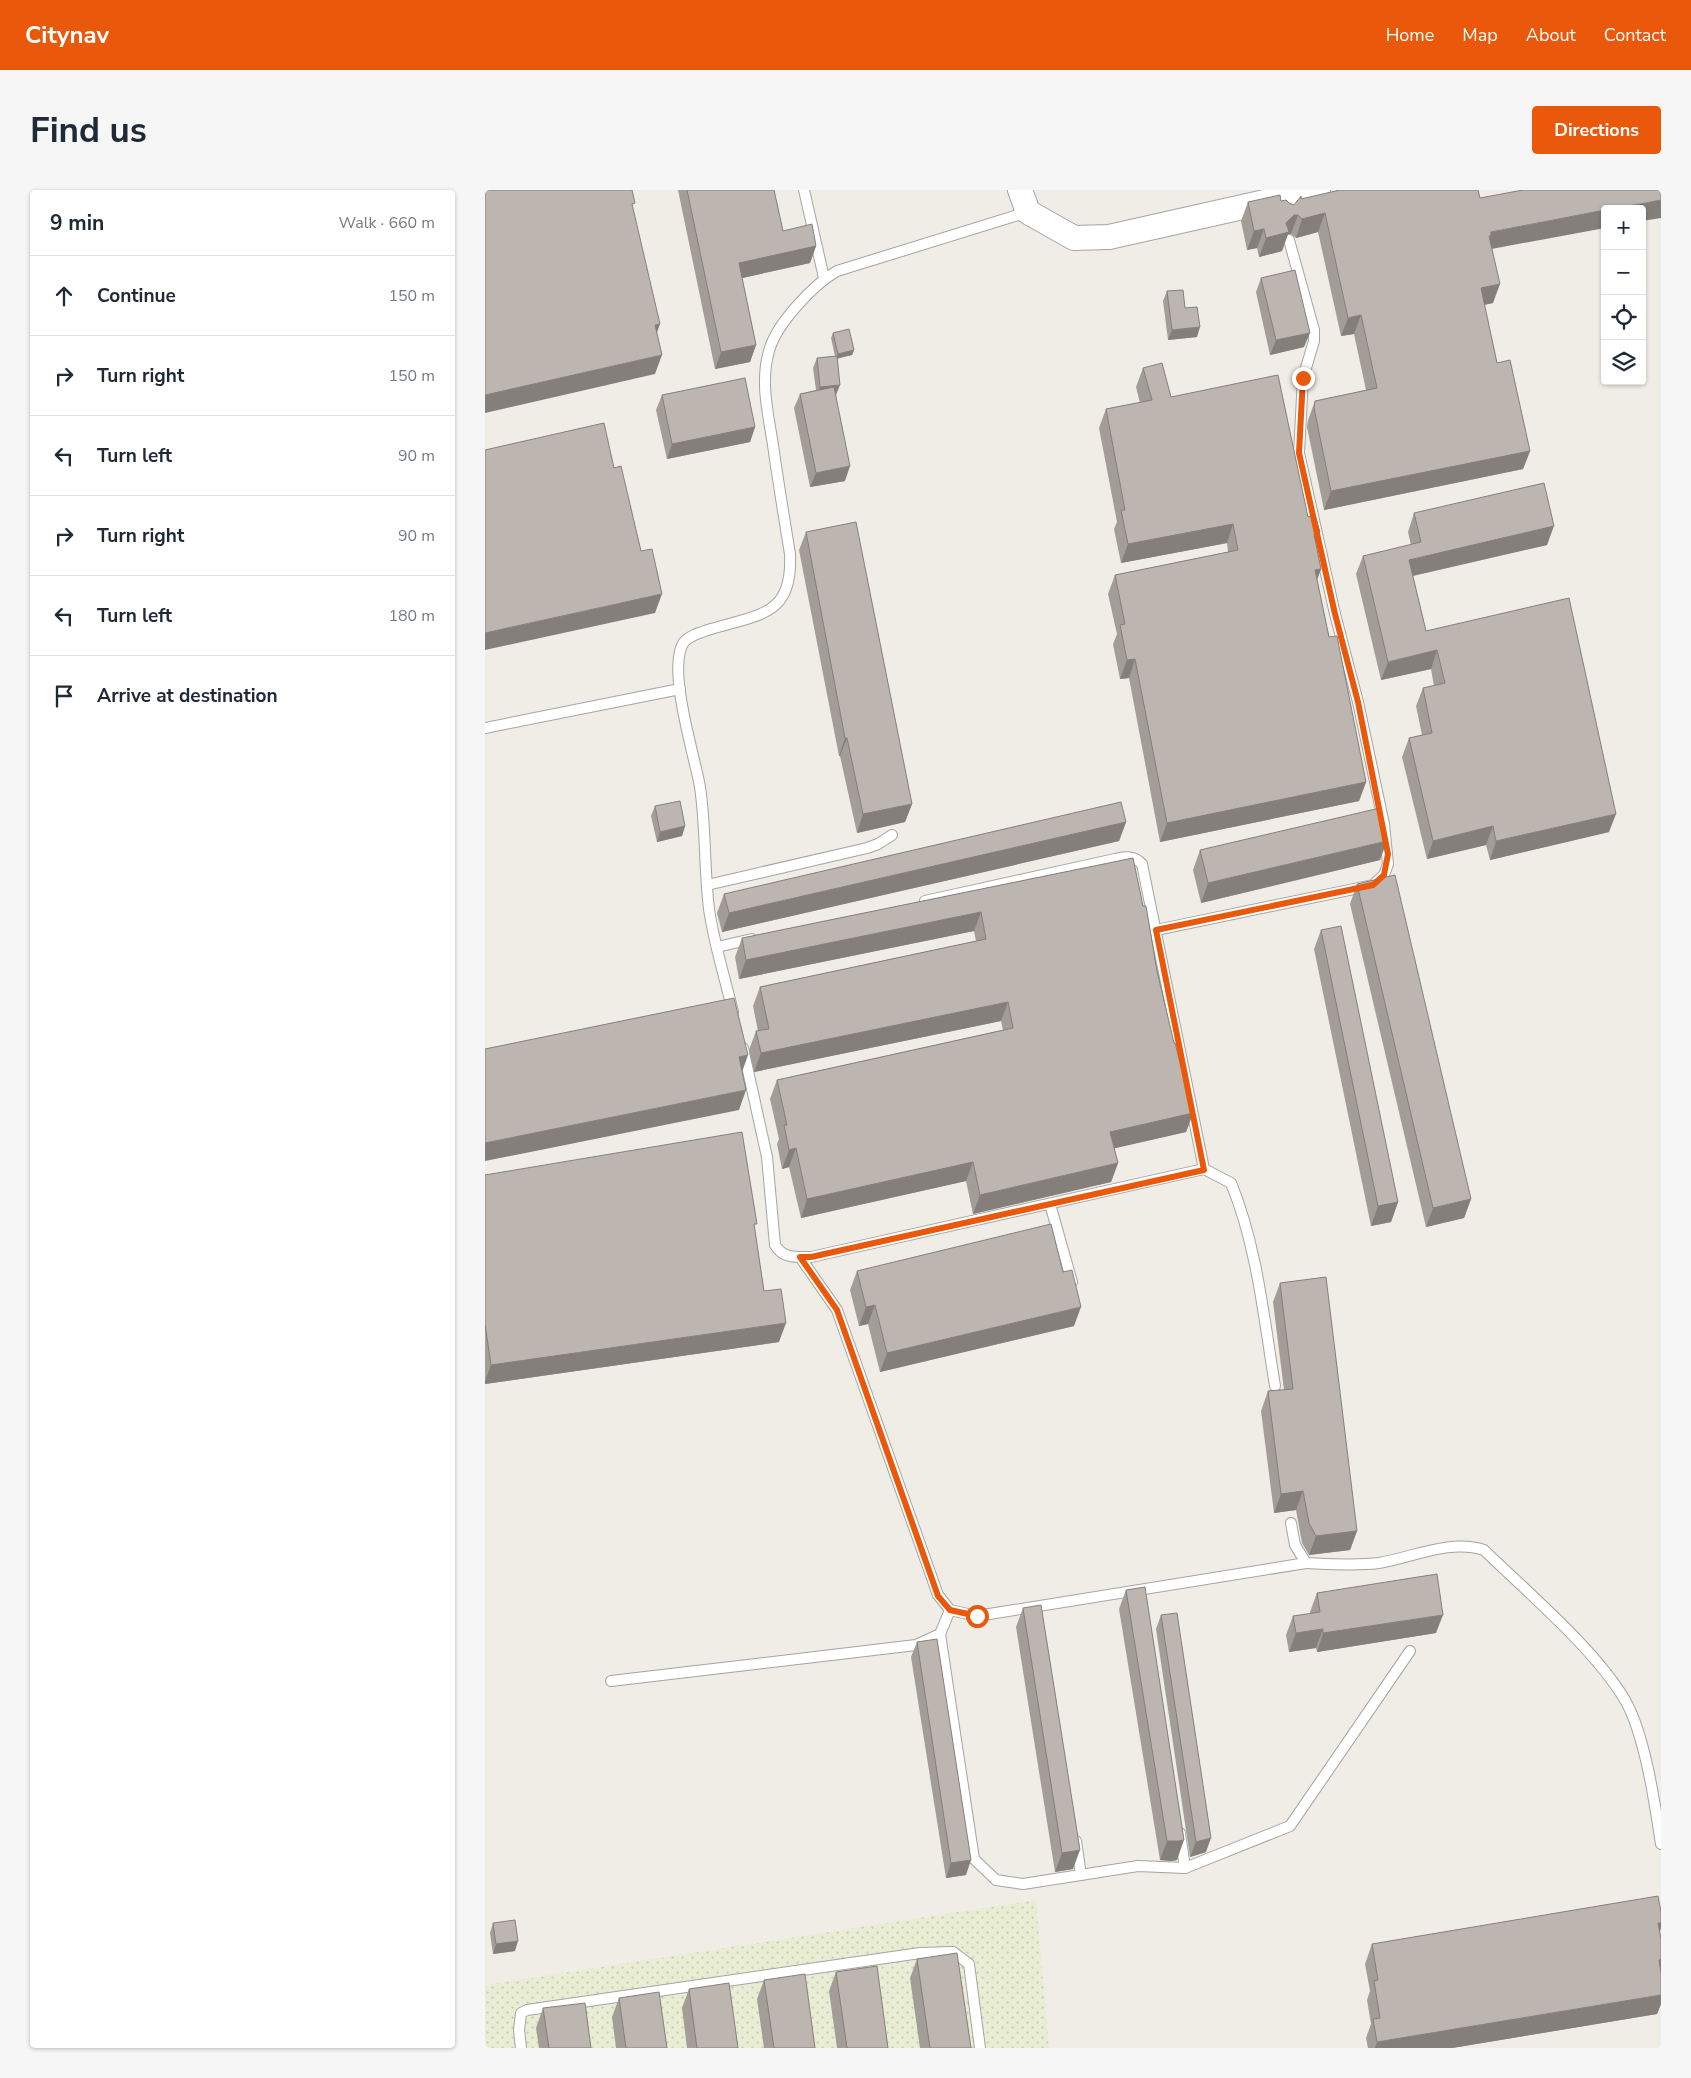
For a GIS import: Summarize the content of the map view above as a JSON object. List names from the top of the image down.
{
  "page": {
    "header": "Citynav",
    "nav": [
      "Home",
      "Map",
      "About",
      "Contact"
    ],
    "buttons": "Directions",
    "title": "Find us",
    "heading": ["9 min", "Walk · 660 m"],
    "map_buttons": ["+", "−"],
    "list": [
      ["Continue", "150 m"],
      ["Turn right", "150 m"],
      ["Turn left", "90 m"],
      ["Turn right", "90 m"],
      ["Turn left", "180 m"],
      "Arrive at destination"
    ]
  }
}
